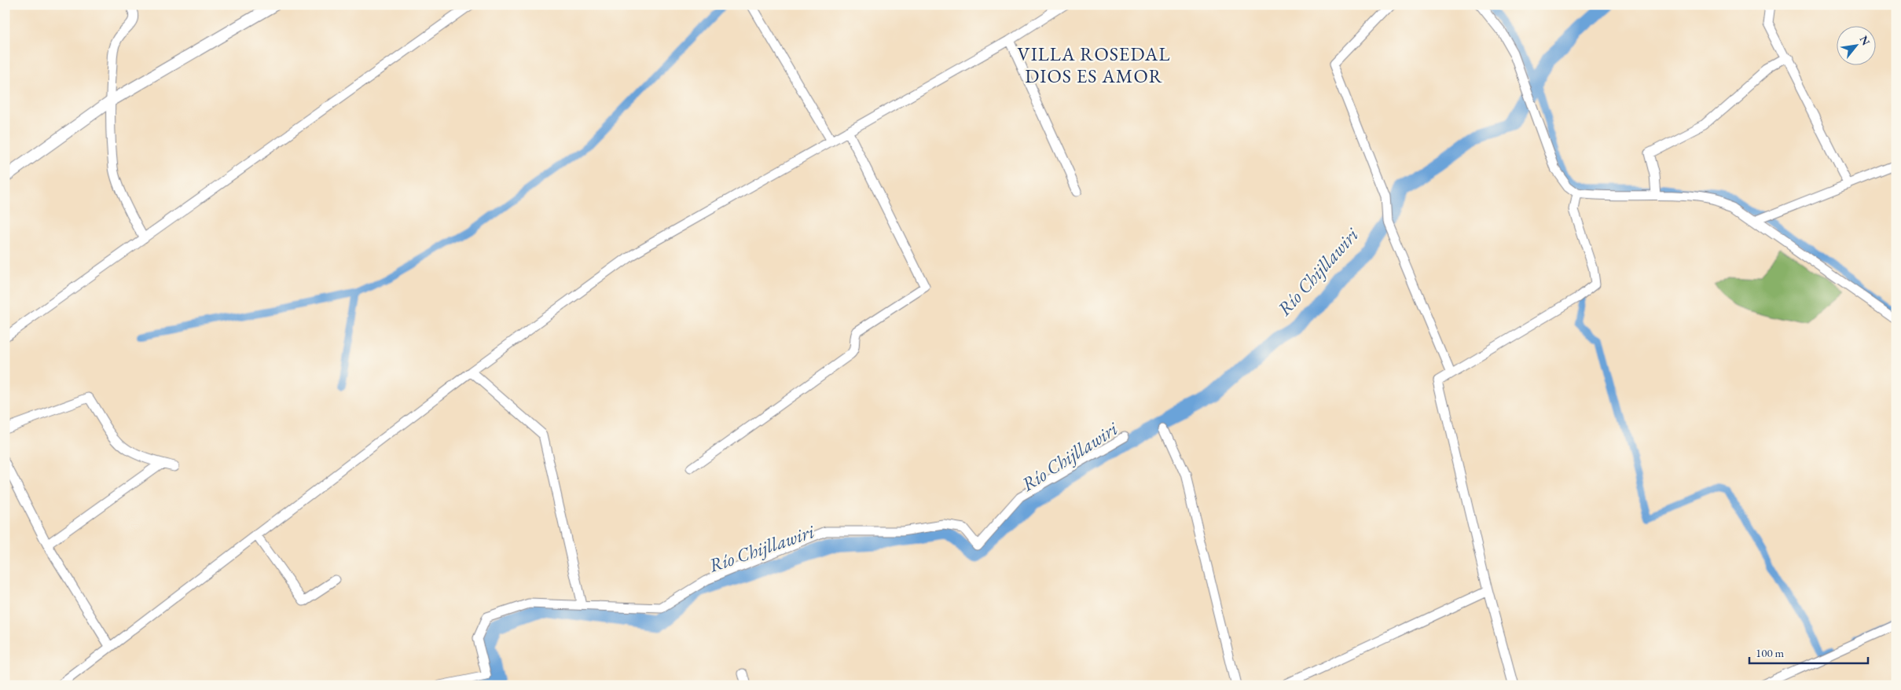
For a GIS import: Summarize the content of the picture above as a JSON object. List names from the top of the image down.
{
  "districts": ["VILLA ROSEDAL DIOS ES AMOR"],
  "water": ["Río Chijllawiri"],
  "scale_bar": "100 m",
  "north": "top right"
}
